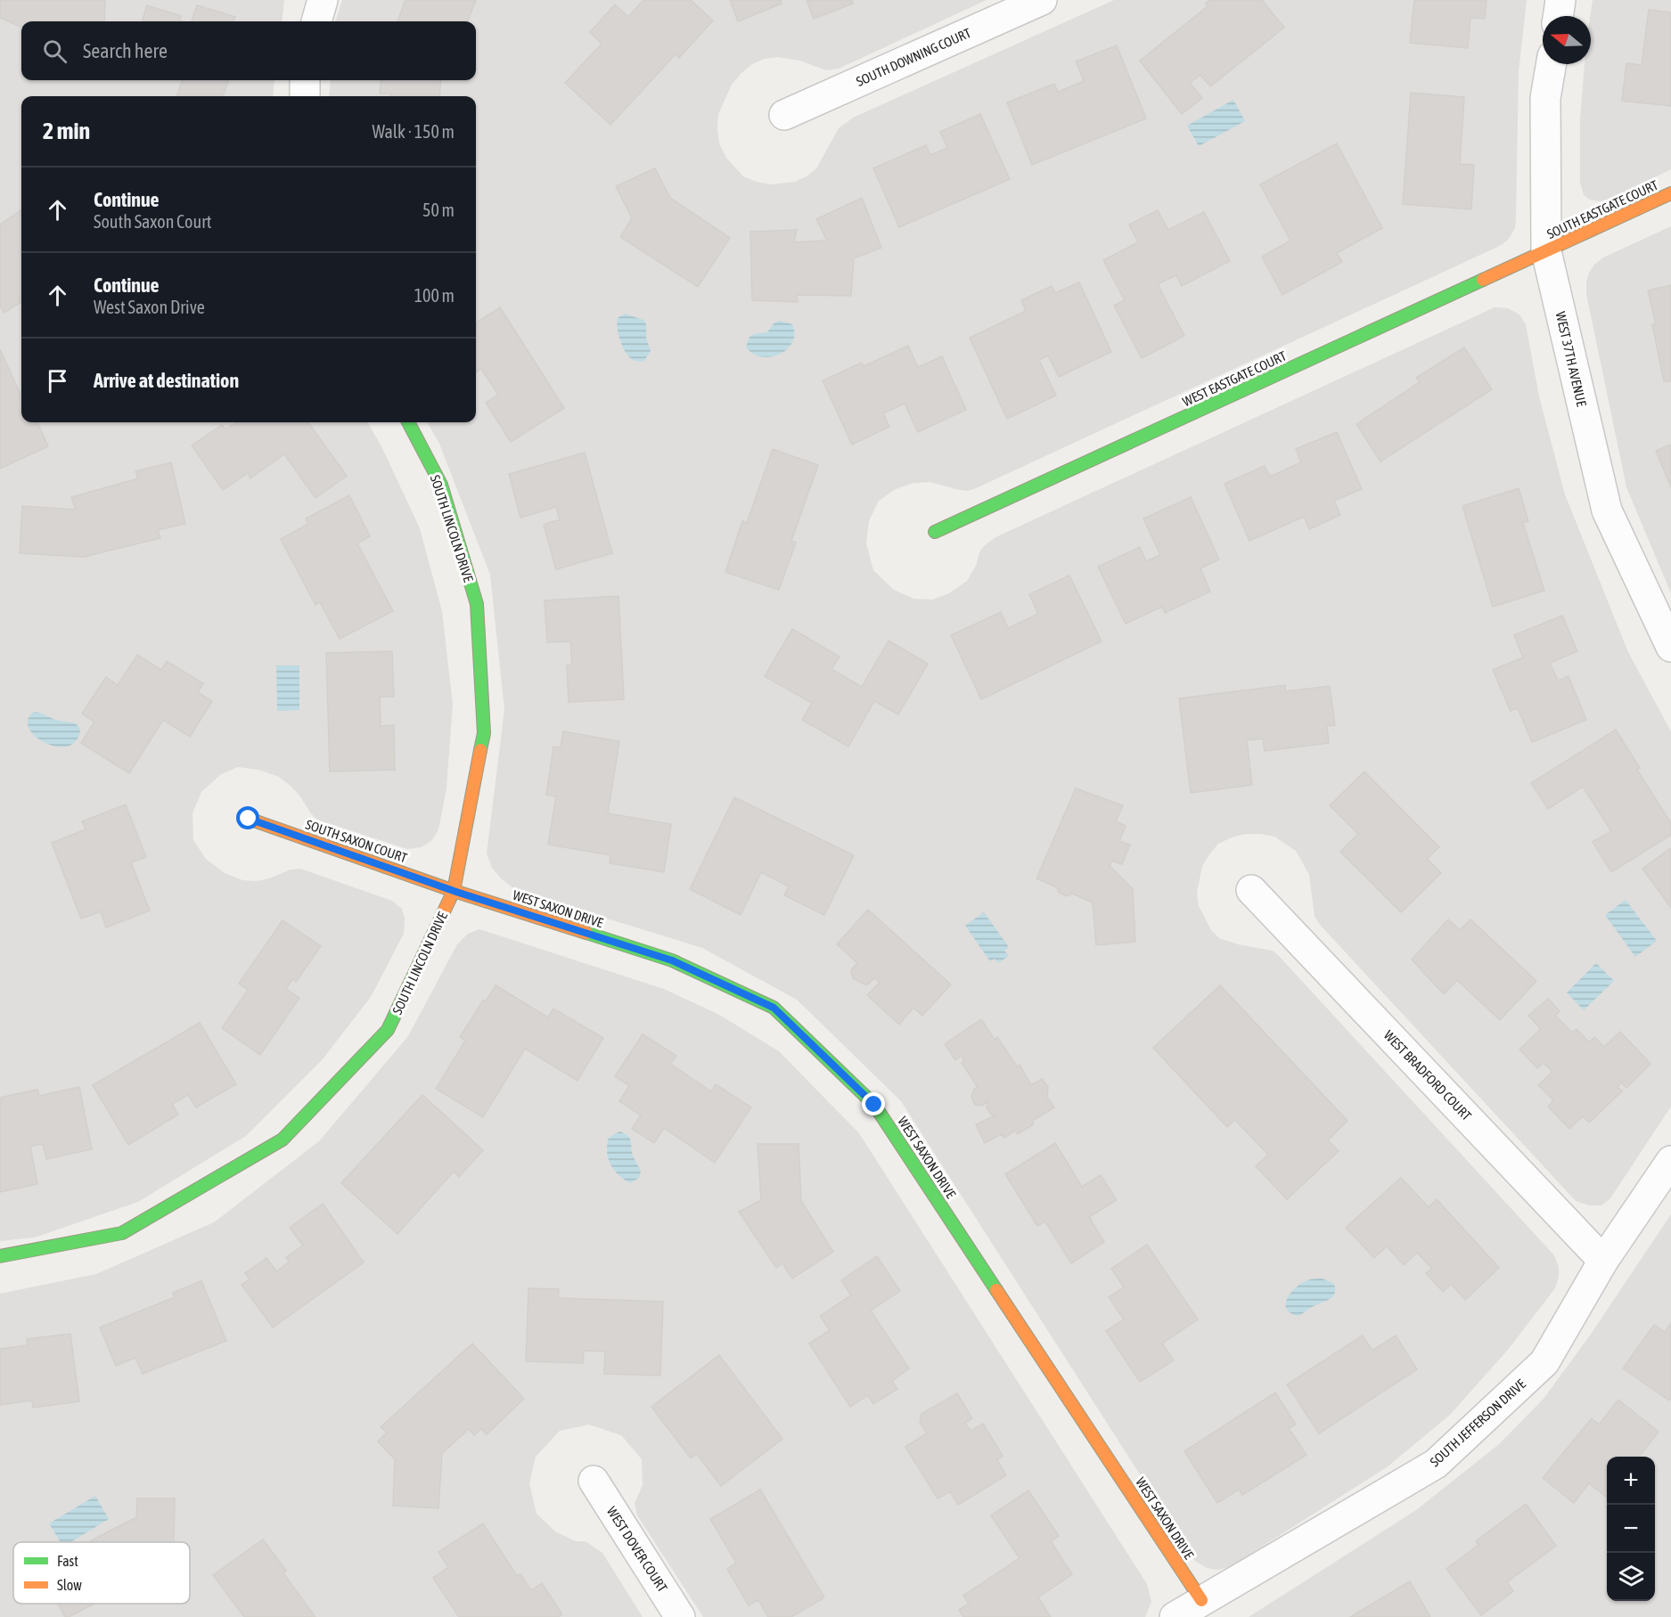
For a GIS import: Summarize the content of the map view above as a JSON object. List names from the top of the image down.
{
  "streets": {
    "street": [
      "SOUTH DOWNING COURT",
      "SOUTH EASTGATE COURT",
      "WEST 37TH AVENUE",
      "WEST EASTGATE COURT",
      "SOUTH LINCOLN DRIVE",
      "SOUTH SAXON COURT",
      "WEST SAXON DRIVE",
      "WEST BRADFORD COURT",
      "SOUTH JEFFERSON DRIVE",
      "WEST DOVER COURT"
    ]
  },
  "crossings": [
    ["SOUTH EASTGATE COURT", "WEST 37TH AVENUE"],
    ["SOUTH EASTGATE COURT", "WEST EASTGATE COURT"],
    ["WEST 37TH AVENUE", "WEST EASTGATE COURT"],
    ["SOUTH LINCOLN DRIVE", "SOUTH SAXON COURT"],
    ["SOUTH LINCOLN DRIVE", "WEST SAXON DRIVE"],
    ["SOUTH SAXON COURT", "WEST SAXON DRIVE"],
    ["WEST SAXON DRIVE", "SOUTH JEFFERSON DRIVE"],
    ["WEST BRADFORD COURT", "SOUTH JEFFERSON DRIVE"]
  ],
  "legend": ["Fast", "Slow"],
  "north": "left",
  "page": {
    "search": "Search here",
    "heading": ["2 min", "Walk · 150 m"],
    "list": [
      ["Continue", "South Saxon Court", "50 m"],
      ["Continue", "West Saxon Drive", "100 m"],
      "Arrive at destination"
    ],
    "map_buttons": ["+", "−"]
  }
}
